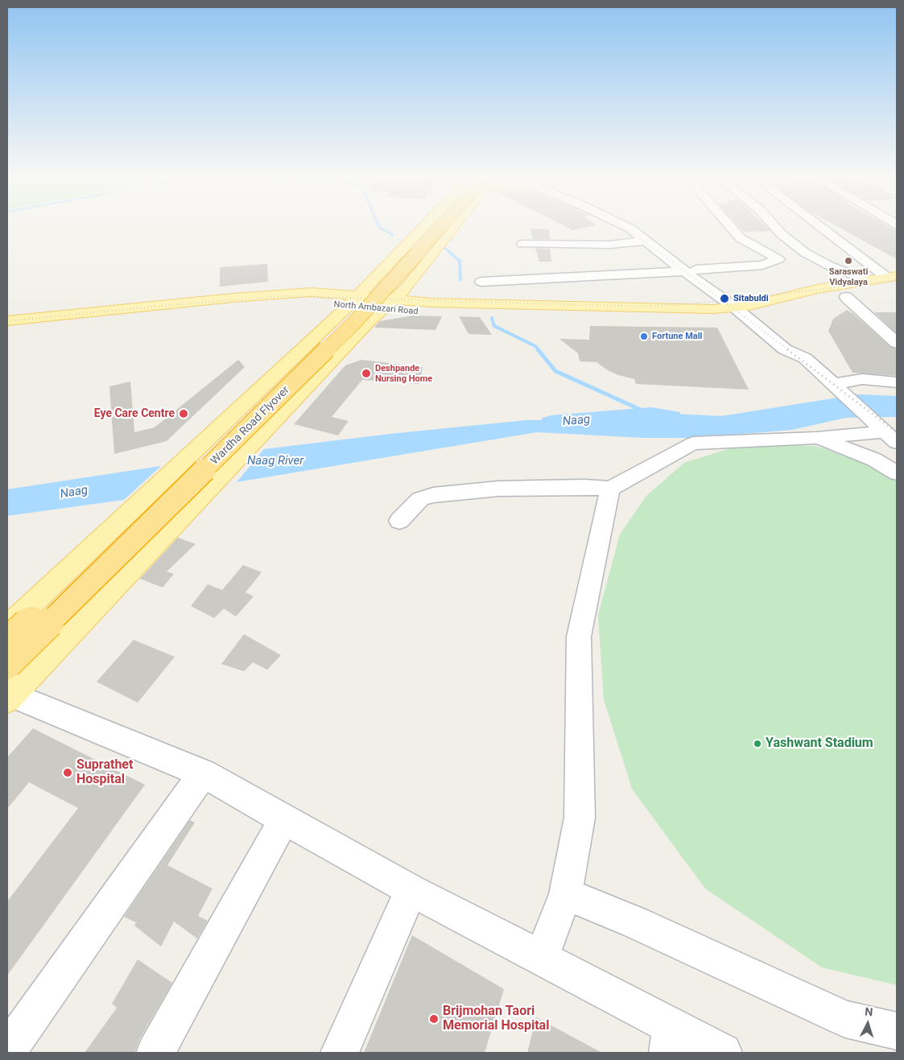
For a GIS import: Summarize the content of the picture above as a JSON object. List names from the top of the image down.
{
  "streets": {
    "highway": ["Wardha Road Flyover"],
    "main road": ["North Ambazari Road"]
  },
  "water": ["Naag", "Naag River"],
  "places": [
    "Saraswati Vidyalaya",
    "Sitabuldi",
    "Fortune Mall",
    "Deshpande Nursing Home",
    "Eye Care Centre",
    "Yashwant Stadium",
    "Suprathet Hospital",
    "Brijmohan Taori Memorial Hospital"
  ],
  "north": "top"
}
